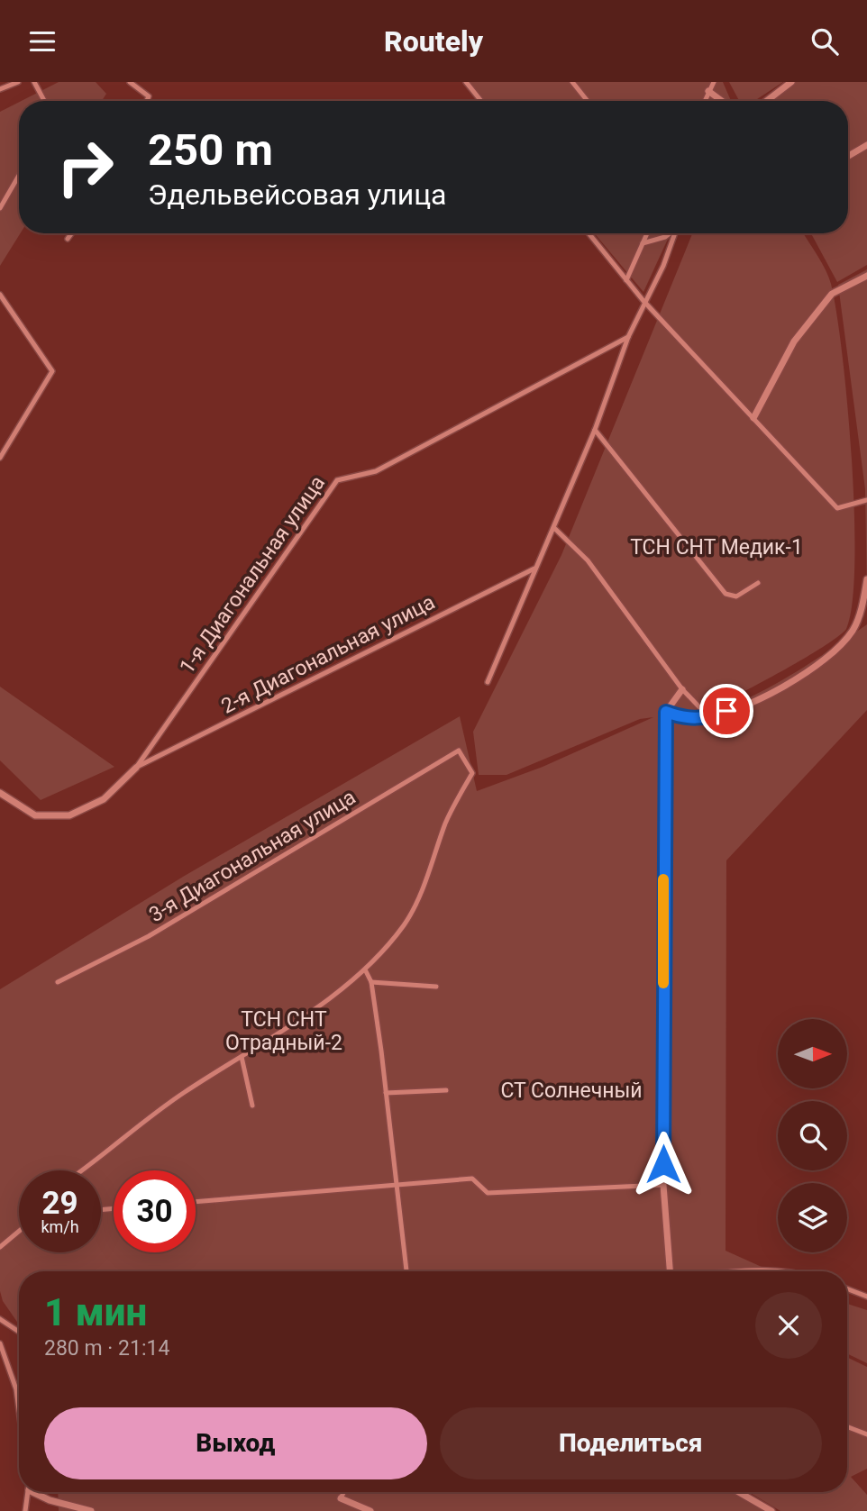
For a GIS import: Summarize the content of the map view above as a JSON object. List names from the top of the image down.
{
  "streets": {
    "lane": ["1-я Диагональная улица", "2-я Диагональная улица", "3-я Диагональная улица"]
  },
  "crossings": [
    ["1-я Диагональная улица", "2-я Диагональная улица"]
  ],
  "parks": ["ТСН СНТ Медик-1", "ТСН СНТ Отрадный-2", "СТ Солнечный"],
  "north": "right",
  "page": {
    "header": "Routely",
    "turn": ["250 m", "Эдельвейсовая улица"],
    "speed": "29 km/h",
    "limit": "30",
    "heading": ["1 мин", "280 m · 21:14"],
    "buttons": ["Выход", "Поделиться"]
  }
}
